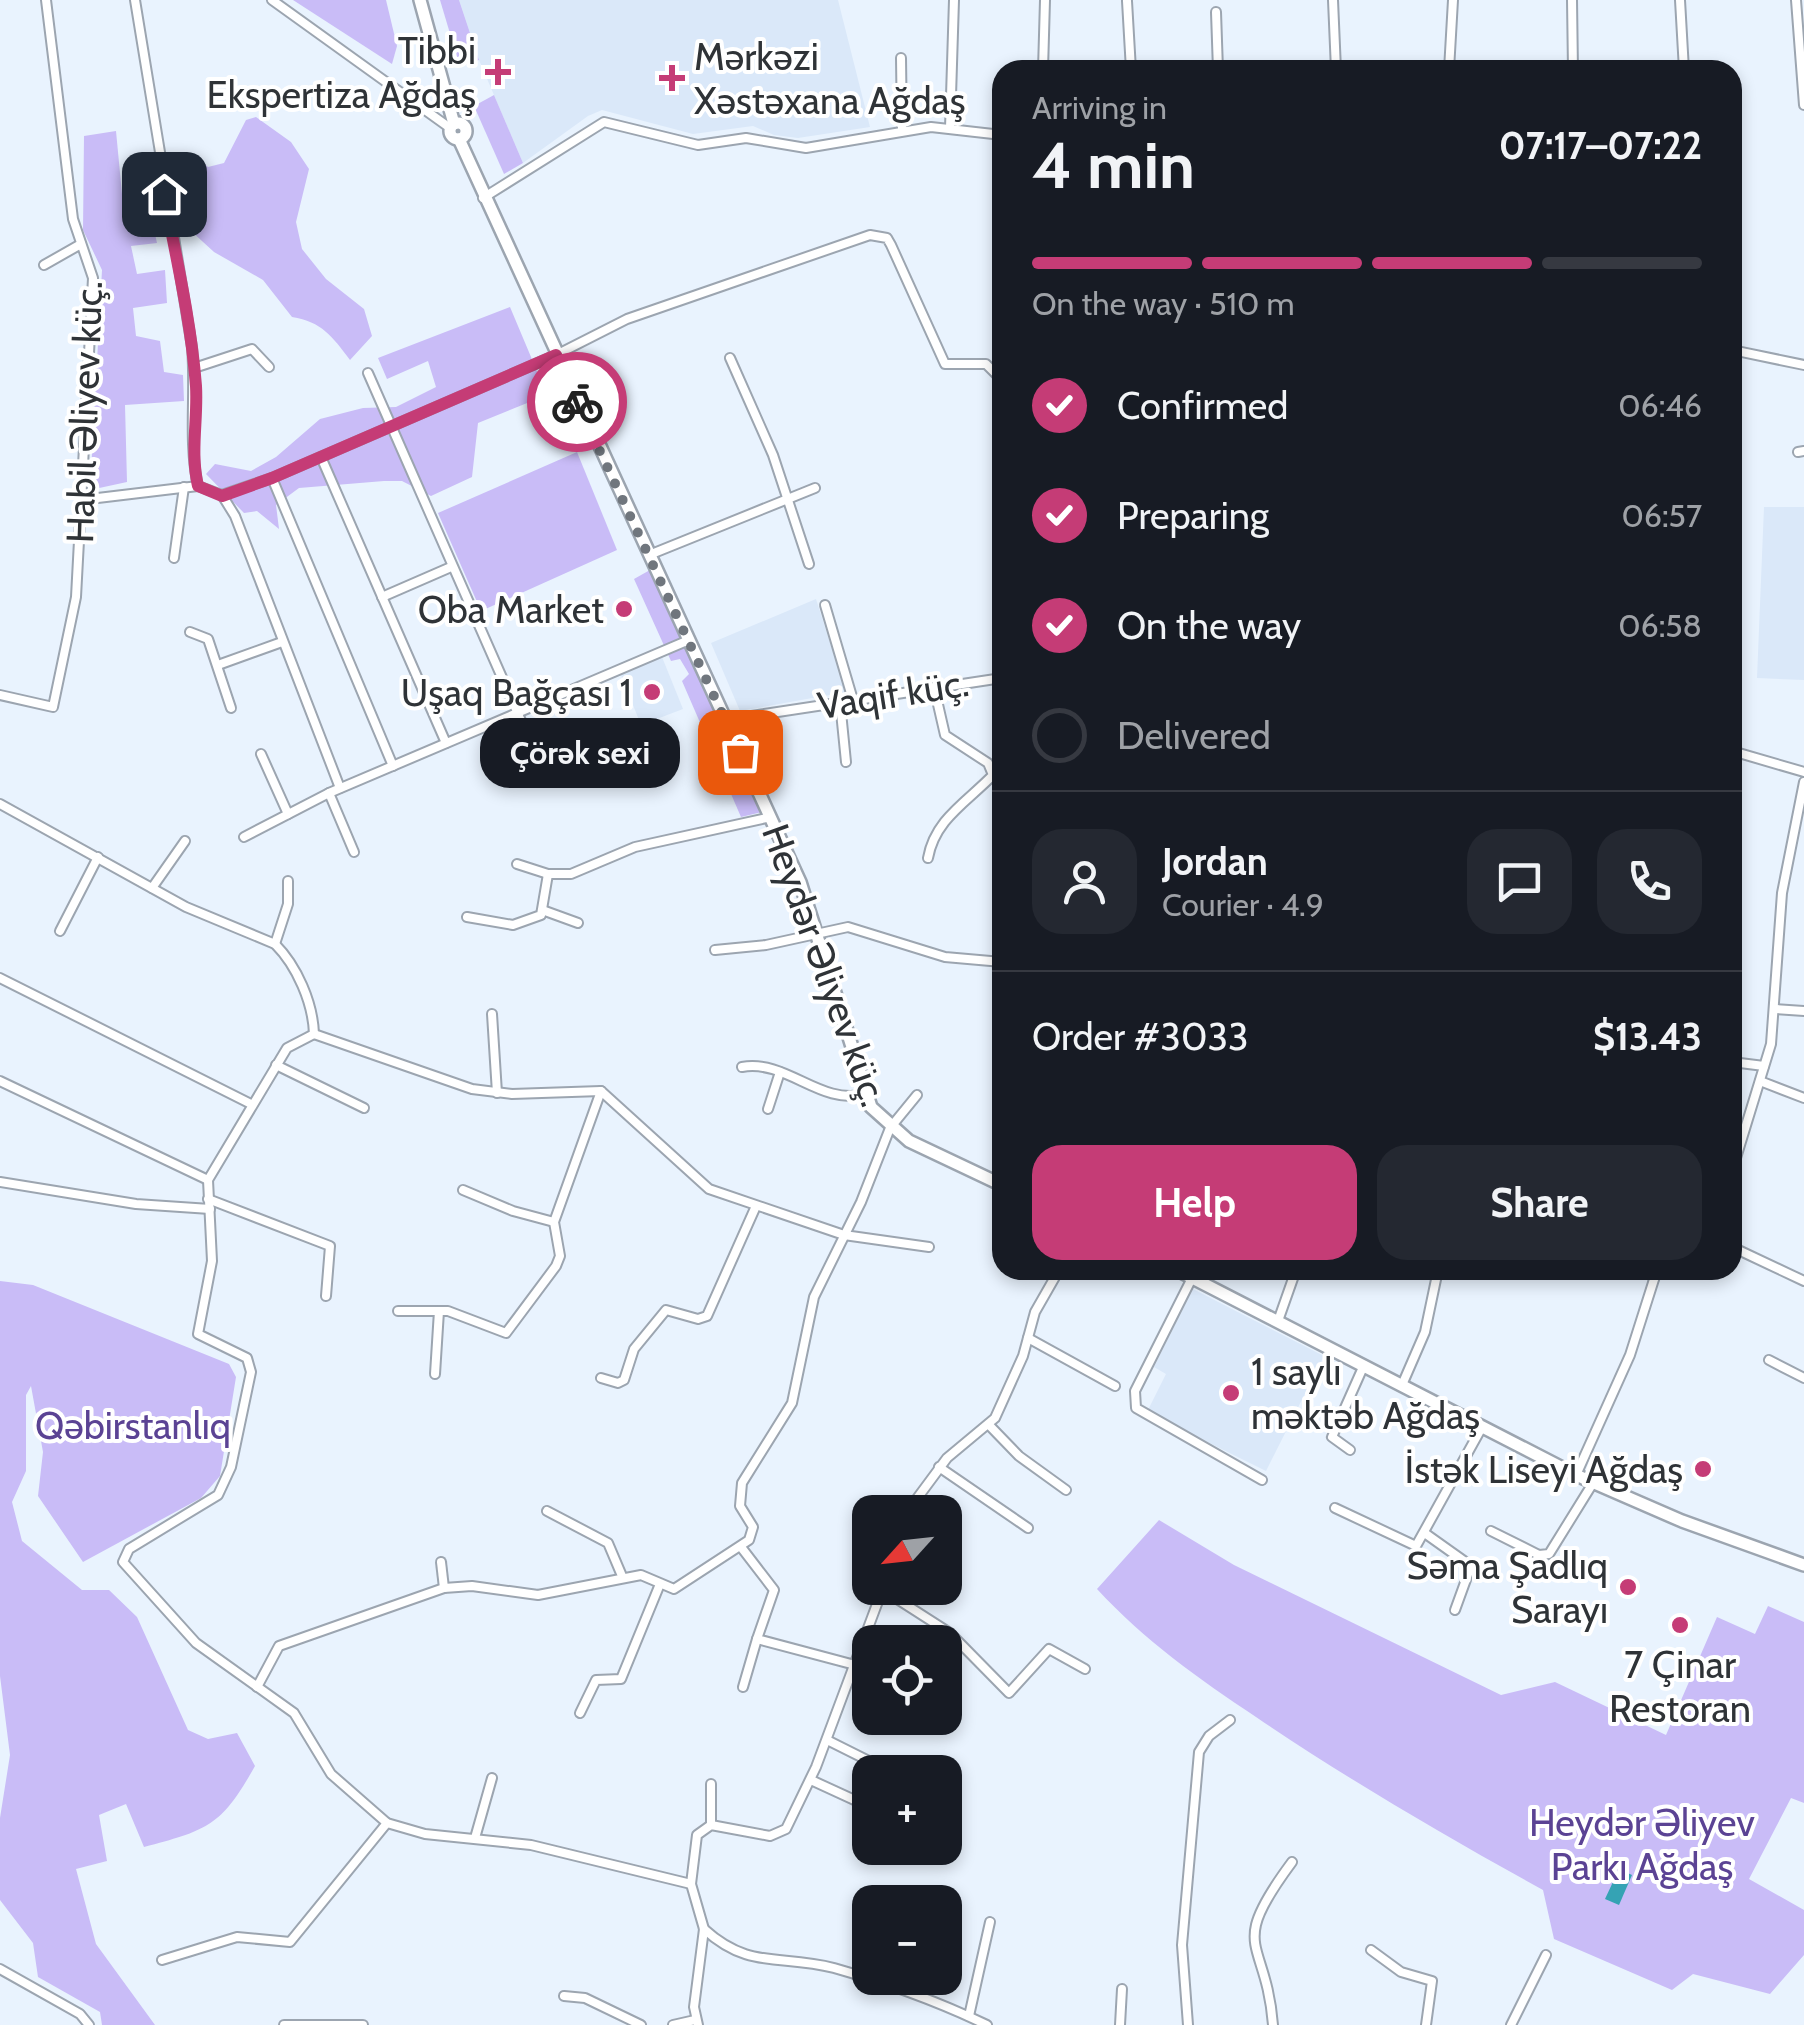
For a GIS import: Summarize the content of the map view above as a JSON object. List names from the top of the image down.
{
  "streets": {
    "main road": ["Heydər Əliyev küç."],
    "street": ["Habil Əliyev küç.", "Vaqif küç."]
  },
  "crossings": [
    ["Vaqif küç.", "Heydər Əliyev küç."]
  ],
  "parks": ["Qəbirstanlıq", "Heydər Əliyev Parkı Ağdaş"],
  "places": {
    "health": ["Tibbi Ekspertiza Ağdaş", "Mərkəzi Xəstəxana Ağdaş"],
    "other": [
      "Oba Market",
      "Uşaq Bağçası 1",
      "Çörək sexi",
      "1 saylı məktəb Ağdaş",
      "İstək Liseyi Ağdaş",
      "Səma Şadlıq Sarayı",
      "7 Çinar Restoran"
    ]
  },
  "north": "bottom left",
  "page": {
    "heading": ["4 min", "Arriving in", "07:17–07:22"],
    "panel": [
      "Jordan",
      "Courier · 4.9",
      "Order #3033",
      "$13.43"
    ],
    "bar": "On the way · 510 m",
    "list": [
      ["Confirmed", "06:46"],
      ["Preparing", "06:57"],
      ["On the way", "06:58"],
      "Delivered"
    ],
    "bubble": "Çörək sexi",
    "buttons": ["Help", "Share"],
    "map_buttons": ["+", "−"]
  }
}
